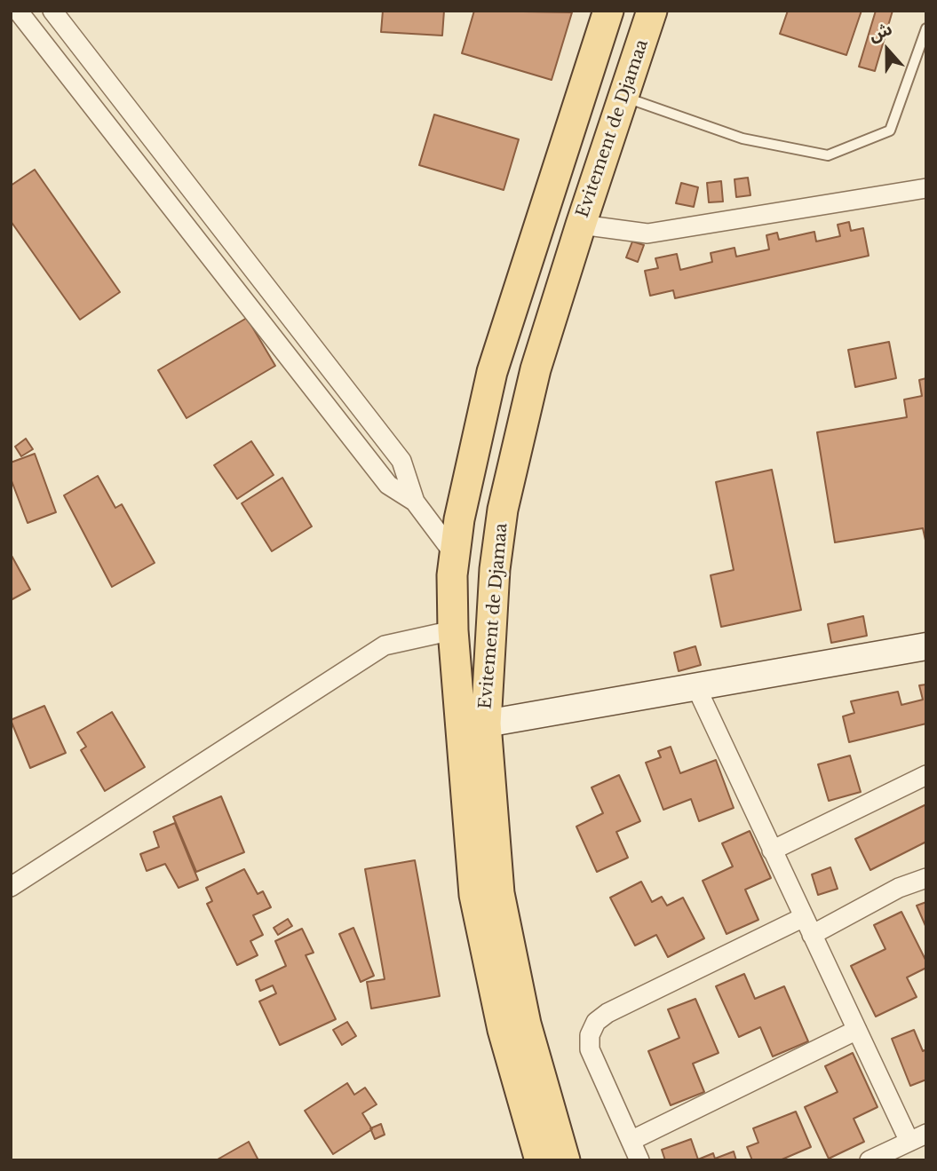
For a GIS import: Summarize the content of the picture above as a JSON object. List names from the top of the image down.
{
  "streets": {
    "main road": ["Evitement de Djamaa"]
  },
  "north": "top"
}
